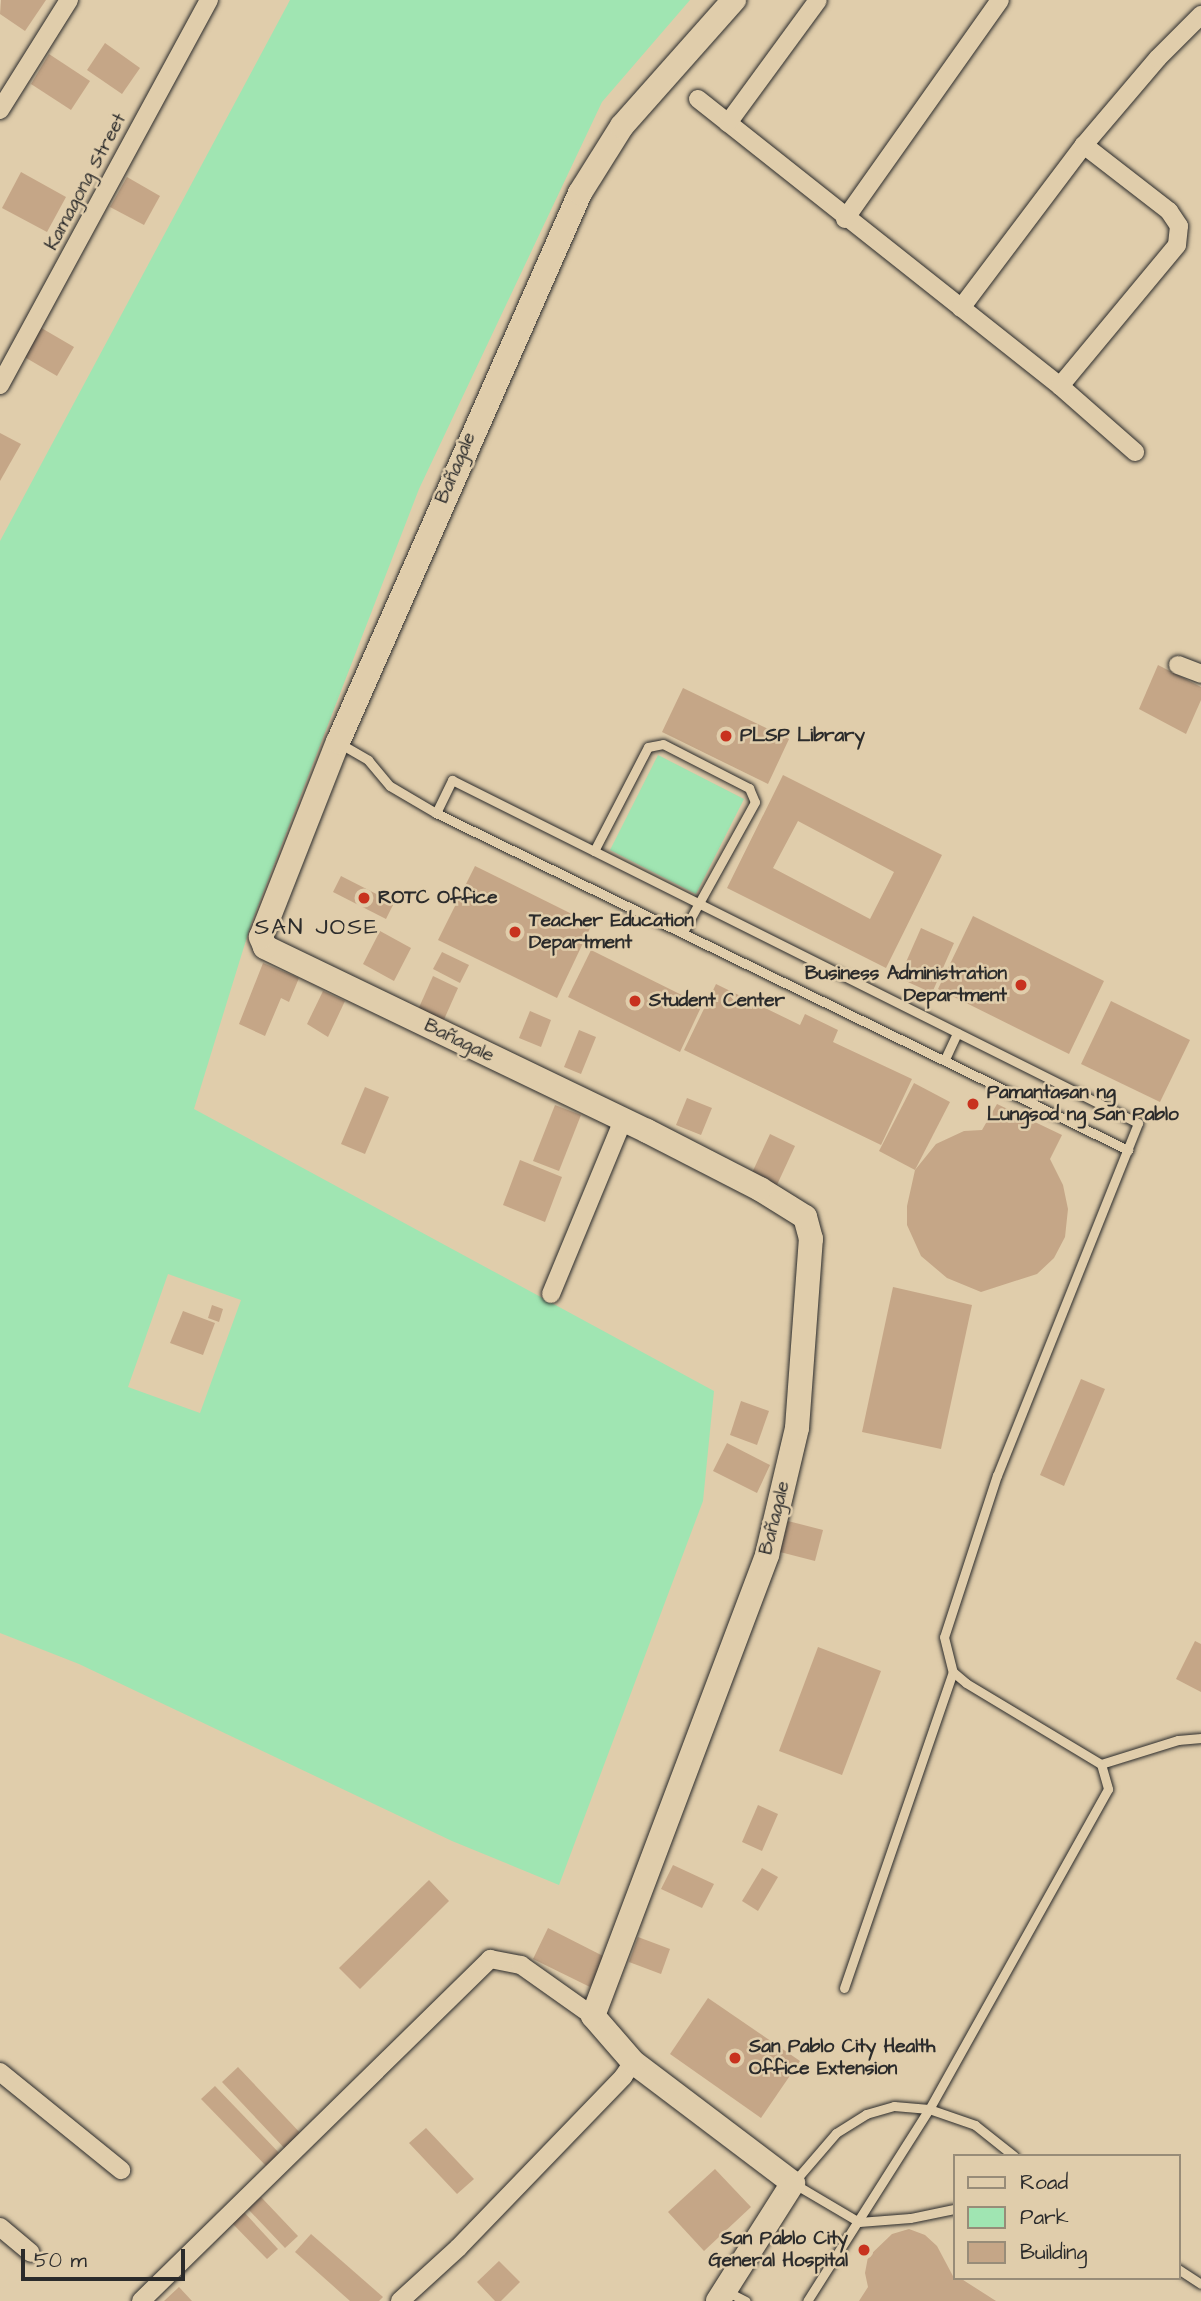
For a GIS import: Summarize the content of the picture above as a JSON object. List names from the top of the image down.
{
  "streets": {
    "street": ["Kamagong Street", "Bañagale"]
  },
  "districts": ["SAN JOSE"],
  "places": [
    "PLSP Library",
    "ROTC Office",
    "Teacher Education Department",
    "Business Administration Department",
    "Student Center",
    "Pamantasan ng Lungsod ng San Pablo",
    "San Pablo City Health Office Extension",
    "San Pablo City General Hospital"
  ],
  "legend": ["Road", "Park", "Building"],
  "scale_bar": "50 m"
}
